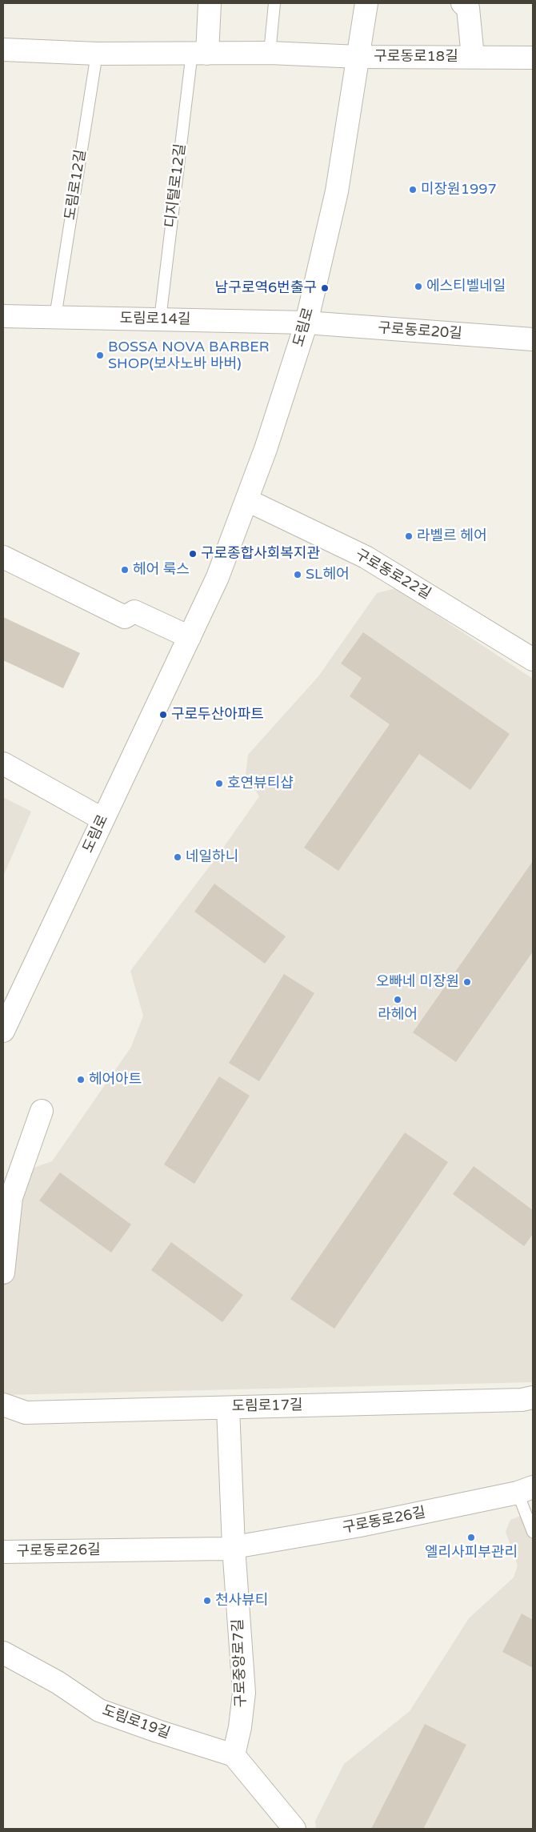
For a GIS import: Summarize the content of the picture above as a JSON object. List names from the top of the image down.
{
  "streets": {
    "street": [
      "구로동로18길",
      "도림로14길",
      "도림로",
      "구로동로20길",
      "구로동로22길",
      "도림로17길",
      "구로동로26길",
      "구로중앙로7길",
      "도림로19길"
    ],
    "lane": ["도림로12길", "디지털로12길"]
  },
  "crossings": [
    ["구로동로18길", "도림로"],
    ["도림로12길", "도림로14길"],
    ["디지털로12길", "도림로14길"],
    ["도림로14길", "도림로"],
    ["도림로14길", "구로동로20길"],
    ["도림로", "구로동로20길"],
    ["도림로", "구로동로22길"],
    ["구로동로26길", "구로중앙로7길"],
    ["구로중앙로7길", "도림로19길"]
  ],
  "places": [
    "미장원1997",
    "에스티벨네일",
    "남구로역6번출구",
    "BOSSA NOVA BARBER SHOP(보사노바 바버)",
    "라벨르 헤어",
    "구로종합사회복지관",
    "헤어 룩스",
    "SL헤어",
    "구로두산아파트",
    "호연뷰티샵",
    "네일하니",
    "오빠네 미장원",
    "라헤어",
    "헤어아트",
    "엘리사피부관리",
    "천사뷰티"
  ]
}
